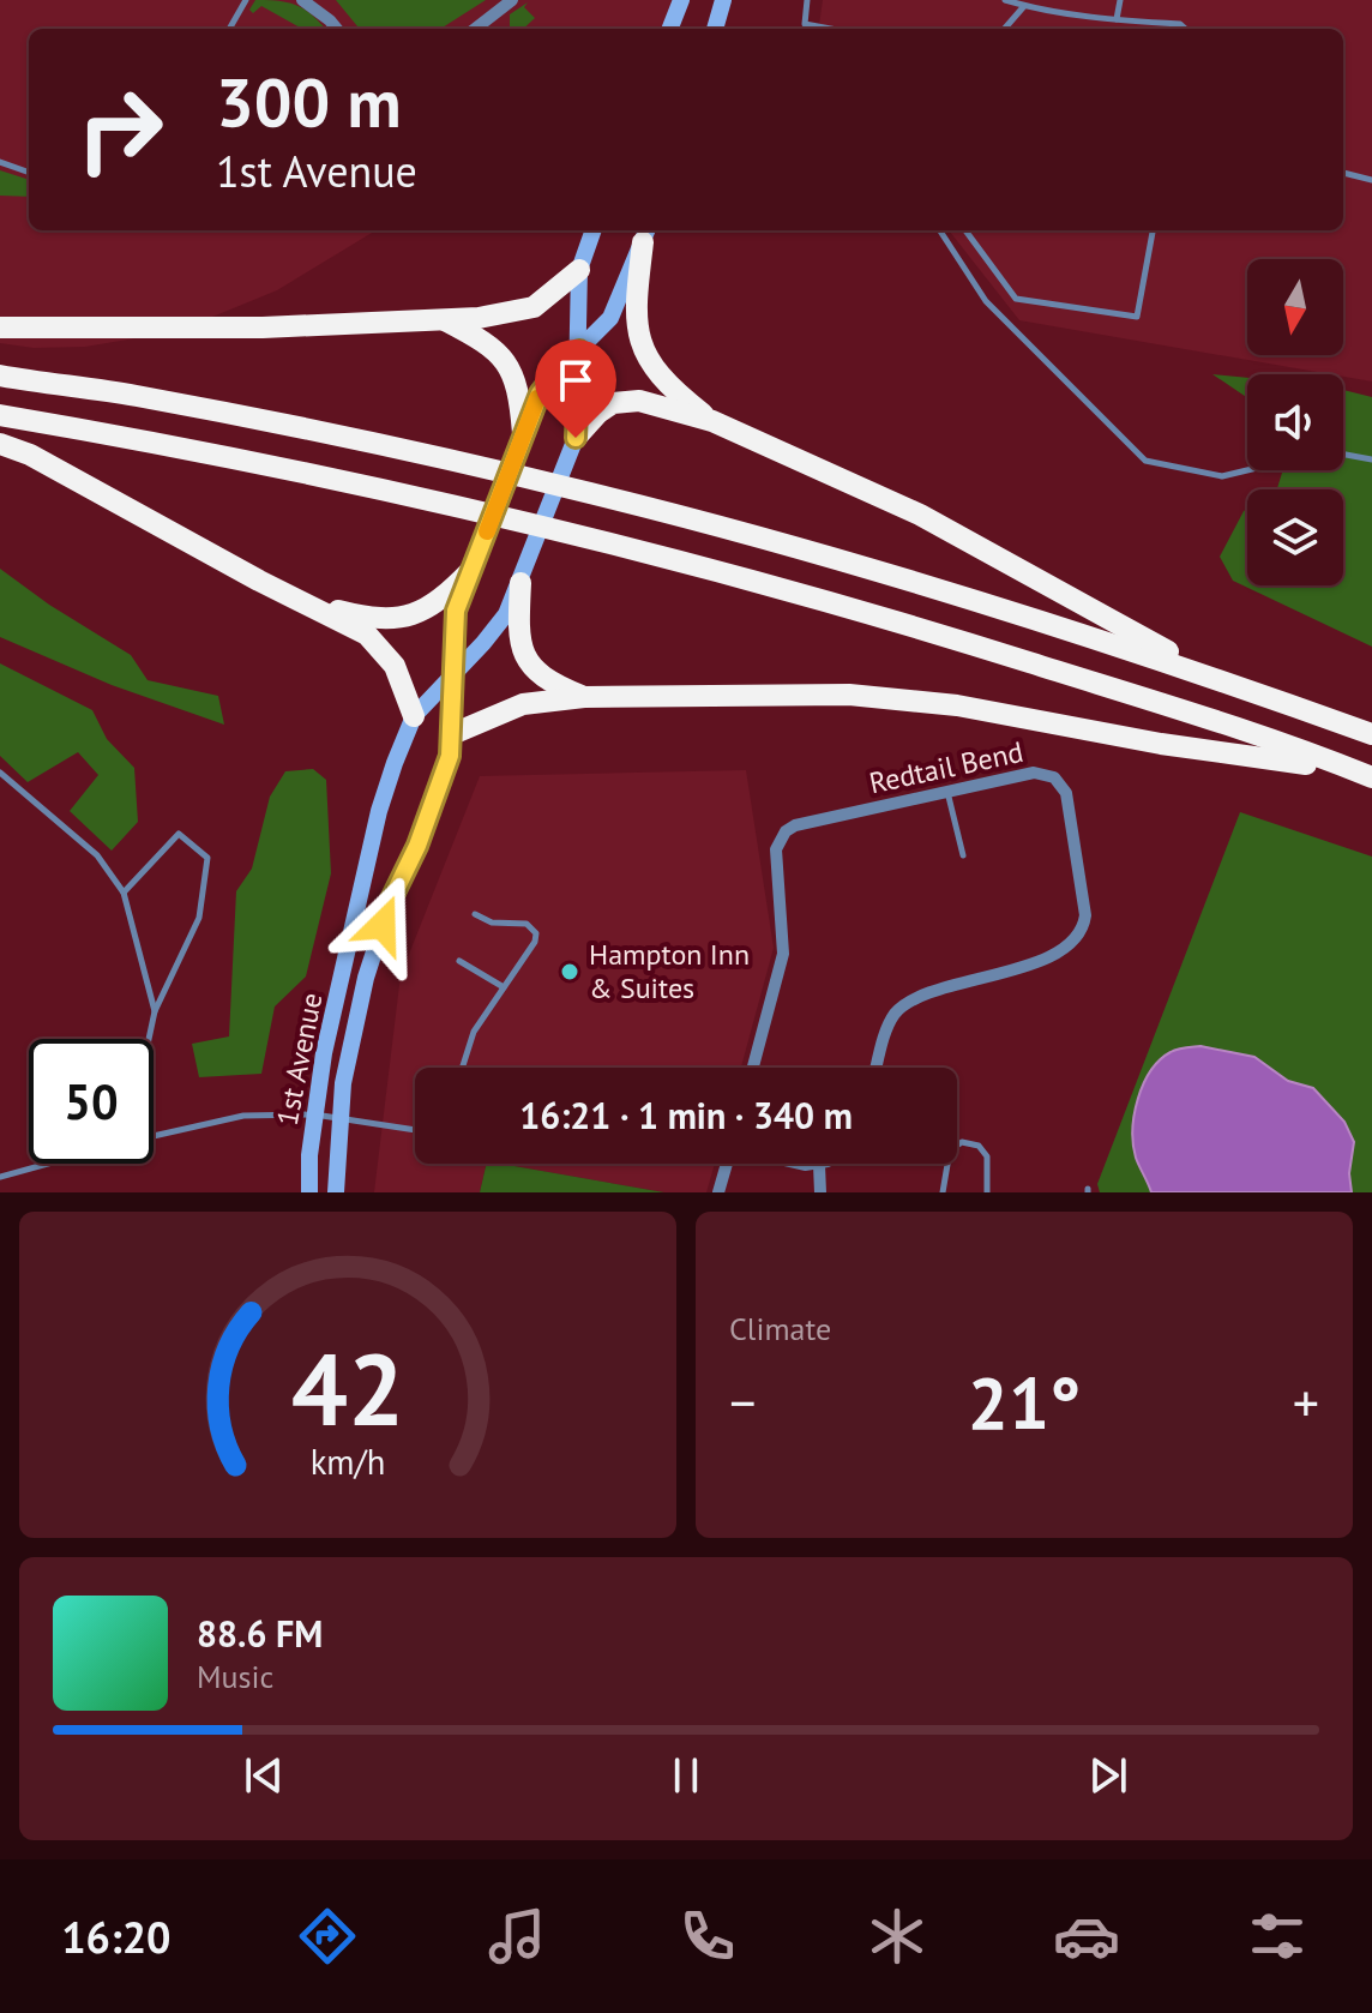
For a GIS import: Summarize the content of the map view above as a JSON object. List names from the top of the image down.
{
  "streets": {
    "main road": ["1st Avenue"],
    "street": ["Redtail Bend"]
  },
  "places": ["Hampton Inn & Suites"],
  "north": "bottom",
  "page": {
    "turn": ["300 m", "1st Avenue"],
    "limit": "50",
    "trip": "16:21 · 1 min · 340 m",
    "tile": "Climate",
    "heat": ["−", "21°", "+"],
    "song": ["88.6 FM", "Music"],
    "tabs": "16:20",
    "gauge": ["42", "km/h"]
  }
}
